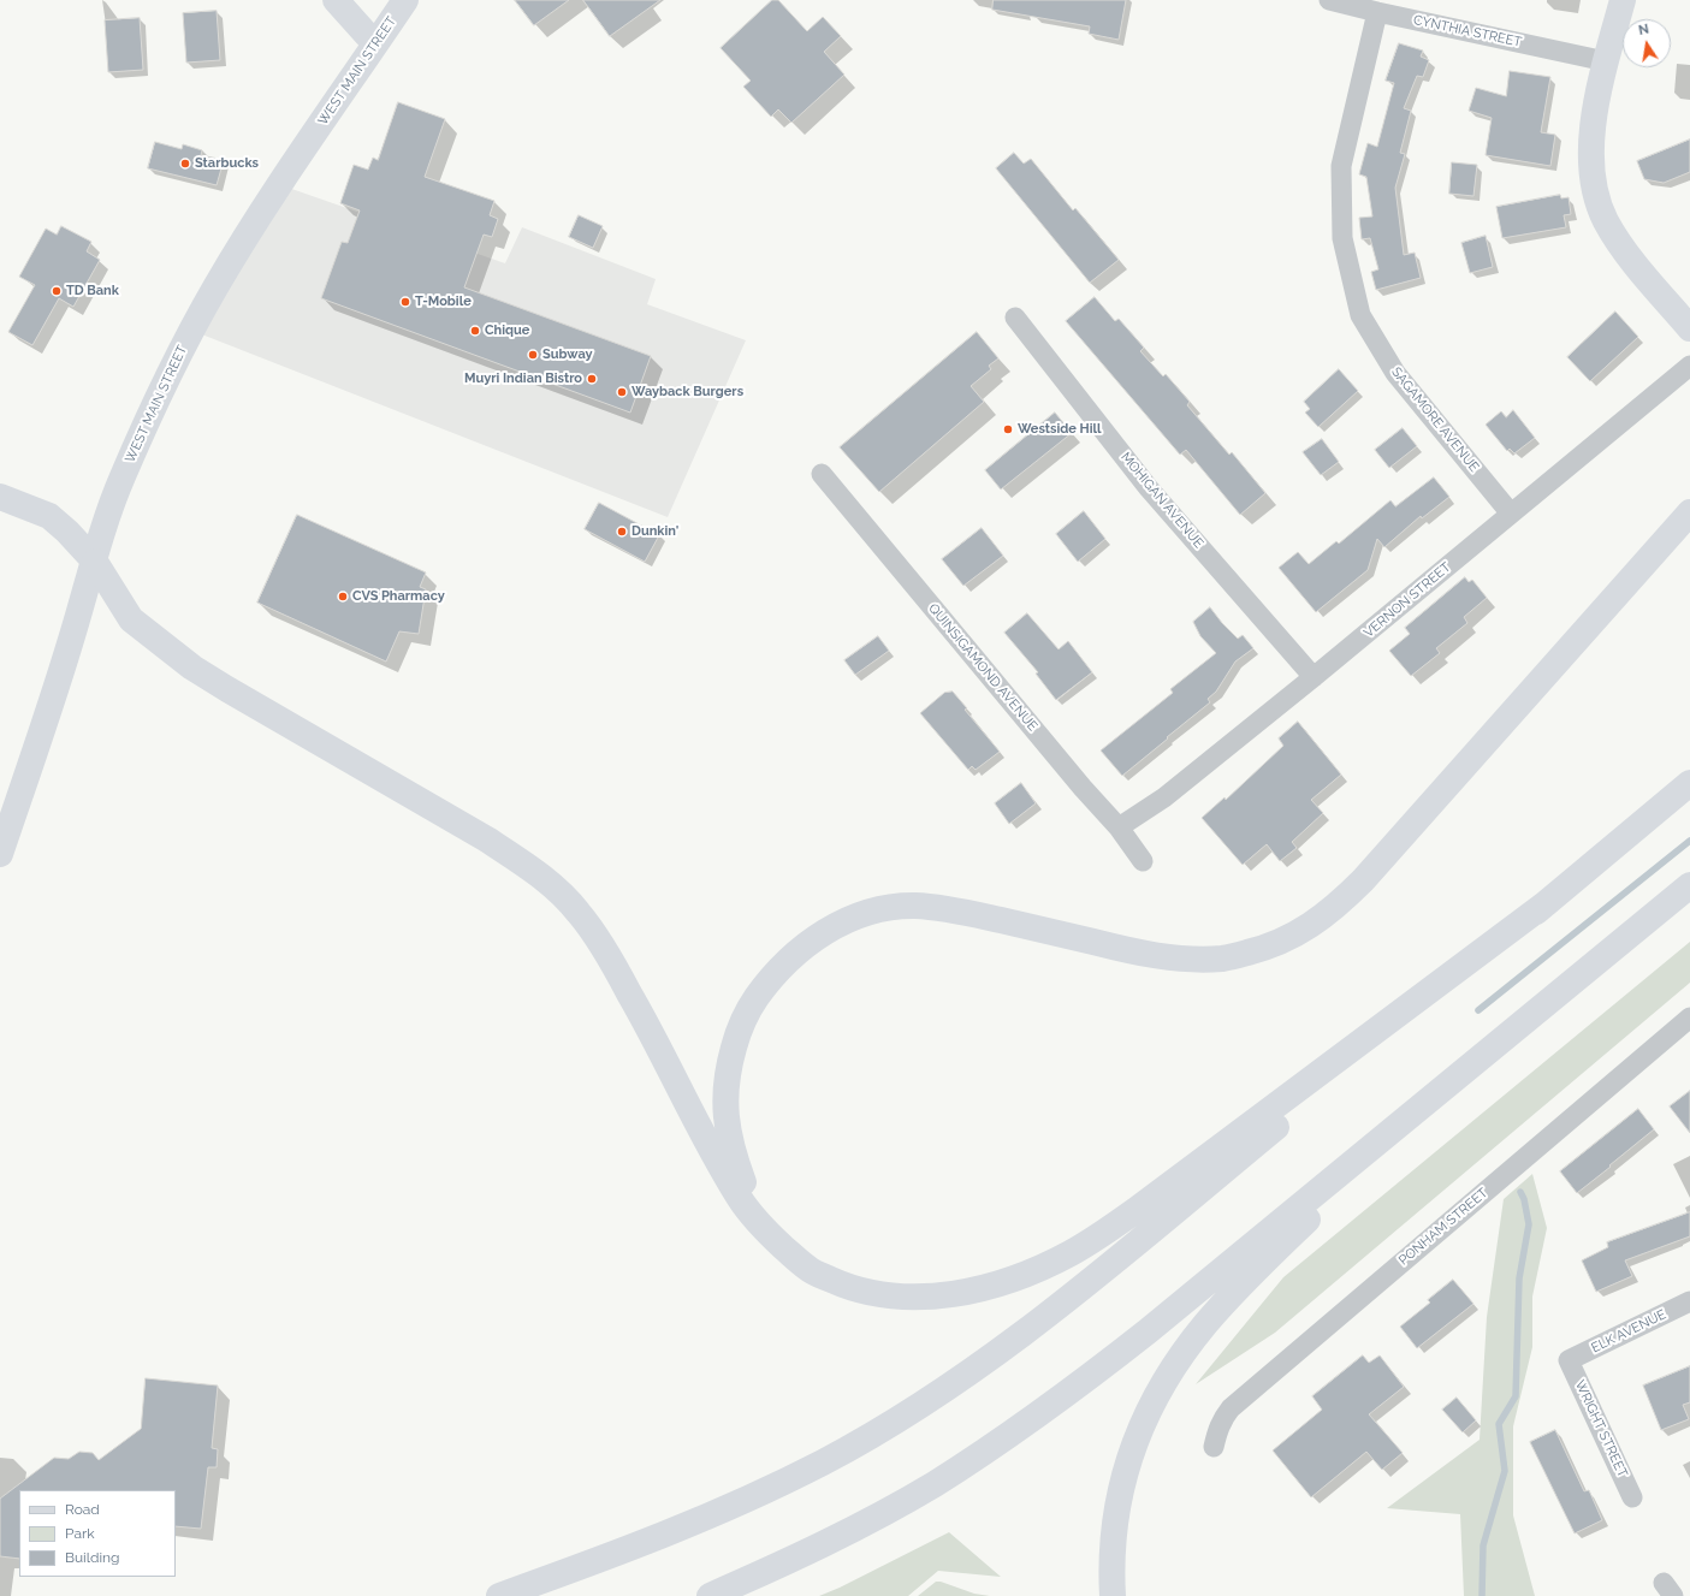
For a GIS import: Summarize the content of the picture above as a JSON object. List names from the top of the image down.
{
  "streets": {
    "main road": ["WEST MAIN STREET"],
    "street": [
      "CYNTHIA STREET",
      "SAGAMORE AVENUE",
      "MOHIGAN AVENUE",
      "VERNON STREET",
      "QUINSIGAMOND AVENUE",
      "PONHAM STREET",
      "ELK AVENUE",
      "WRIGHT STREET"
    ]
  },
  "crossings": [
    ["CYNTHIA STREET", "SAGAMORE AVENUE"],
    ["SAGAMORE AVENUE", "VERNON STREET"],
    ["MOHIGAN AVENUE", "VERNON STREET"],
    ["VERNON STREET", "QUINSIGAMOND AVENUE"],
    ["ELK AVENUE", "WRIGHT STREET"]
  ],
  "places": [
    "Starbucks",
    "TD Bank",
    "T-Mobile",
    "Chique",
    "Subway",
    "Muyri Indian Bistro",
    "Wayback Burgers",
    "Westside Hill",
    "Dunkin'",
    "CVS Pharmacy"
  ],
  "legend": ["Road", "Park", "Building"],
  "north": "top"
}
